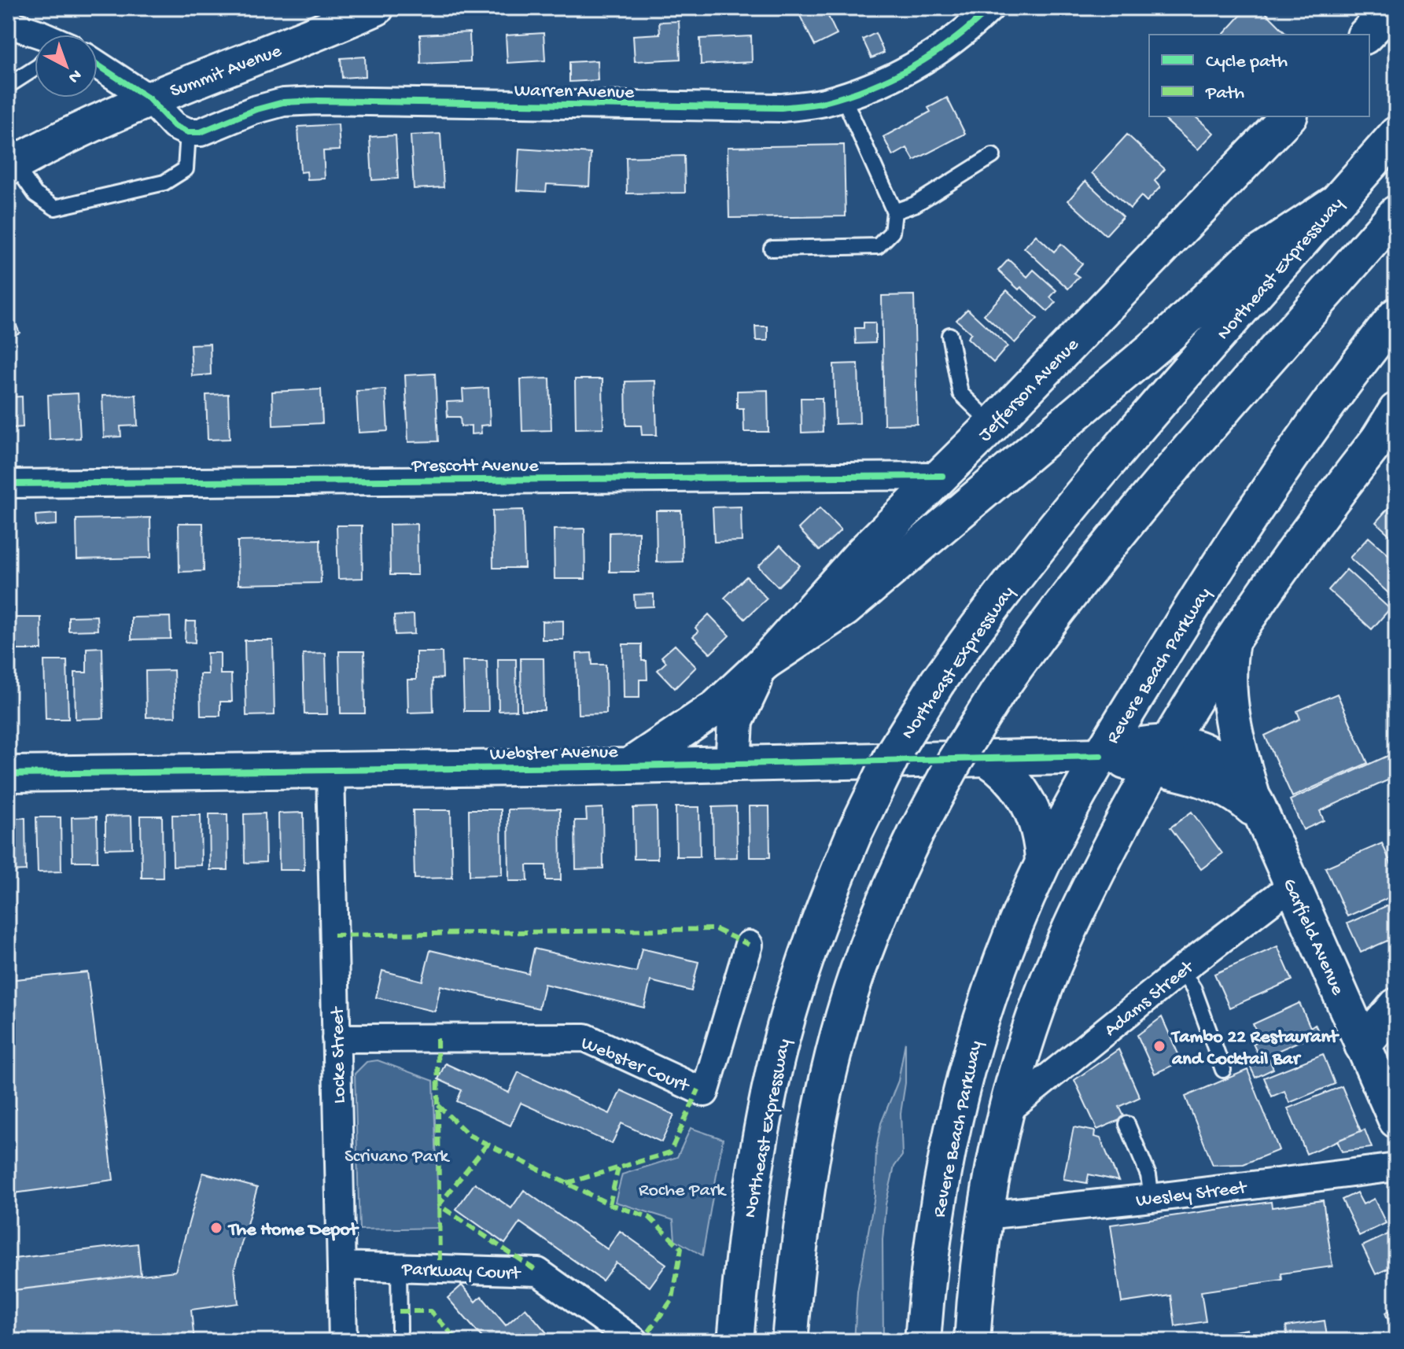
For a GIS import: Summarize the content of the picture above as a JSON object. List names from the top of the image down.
{
  "streets": {
    "main road": [
      "Summit Avenue",
      "Northeast Expressway",
      "Jefferson Avenue",
      "Revere Beach Parkway",
      "Webster Avenue",
      "Garfield Avenue"
    ],
    "street": [
      "Warren Avenue",
      "Prescott Avenue",
      "Adams Street",
      "Locke Street",
      "Webster Court",
      "Wesley Street",
      "Parkway Court"
    ]
  },
  "crossings": [
    ["Jefferson Avenue", "Prescott Avenue"],
    ["Jefferson Avenue", "Webster Avenue"],
    ["Revere Beach Parkway", "Webster Avenue"],
    ["Revere Beach Parkway", "Garfield Avenue"],
    ["Webster Avenue", "Garfield Avenue"],
    ["Webster Avenue", "Locke Street"],
    ["Garfield Avenue", "Adams Street"],
    ["Locke Street", "Webster Court"],
    ["Locke Street", "Parkway Court"]
  ],
  "parks": ["Scrivano Park", "Roche Park"],
  "places": ["Tambo 22 Restaurant and Cocktail Bar", "The Home Depot"],
  "legend": ["Cycle path", "Path"],
  "north": "bottom right"
}
